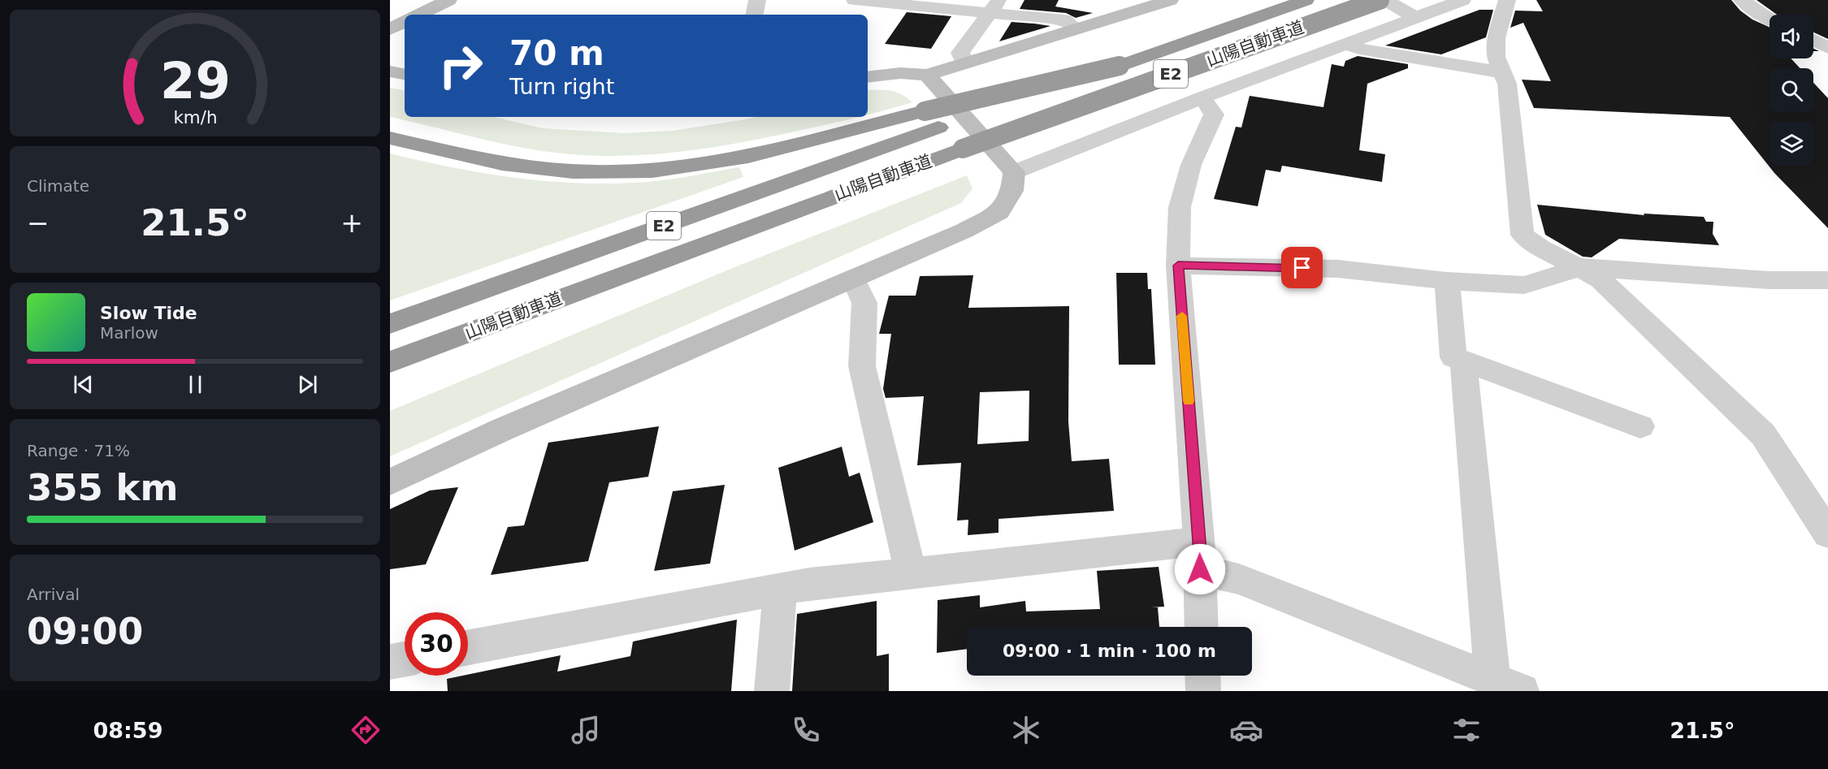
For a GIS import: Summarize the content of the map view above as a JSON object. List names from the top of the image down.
{
  "streets": {
    "highway": ["山陽自動車道", "E2"]
  },
  "page": {
    "turn": ["70 m", "Turn right"],
    "tile": [
      "Climate",
      ["Range · 71%", "355 km"],
      ["Arrival", "09:00"]
    ],
    "heat": ["−", "21.5°", "+"],
    "song": ["Slow Tide", "Marlow"],
    "limit": "30",
    "trip": "09:00 · 1 min · 100 m",
    "tabs": ["08:59", "21.5°"],
    "gauge": ["29", "km/h"]
  }
}
